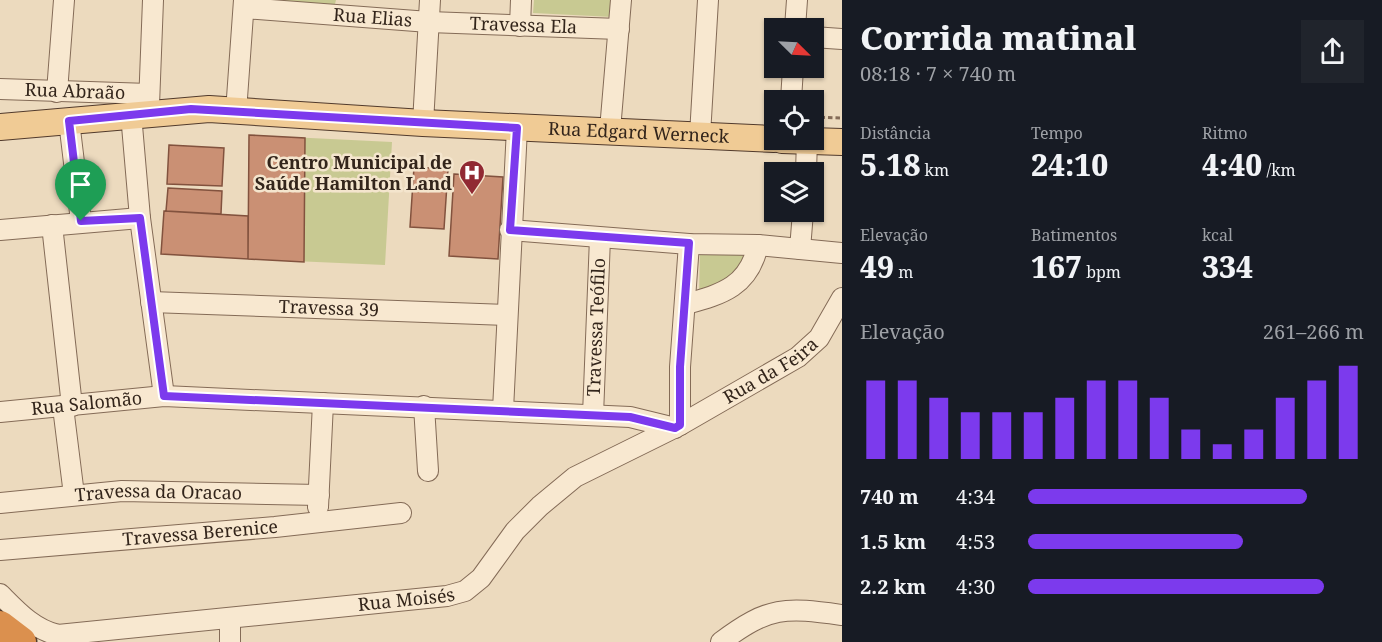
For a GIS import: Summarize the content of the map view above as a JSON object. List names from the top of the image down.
{
  "streets": {
    "main road": ["Rua Edgard Werneck"],
    "street": [
      "Rua Elias",
      "Travessa Ela",
      "Rua Abraão",
      "Travessa 39",
      "Travessa Teófilo",
      "Rua da Feira",
      "Rua Salomão",
      "Travessa da Oracao",
      "Travessa Berenice",
      "Rua Moisés"
    ]
  },
  "crossings": [
    ["Rua Elias", "Travessa Ela"],
    ["Rua Abraão", "Rua Edgard Werneck"],
    ["Travessa Teófilo", "Rua Salomão"],
    ["Rua da Feira", "Rua Salomão"],
    ["Rua da Feira", "Rua Moisés"],
    ["Rua Salomão", "Rua Moisés"]
  ],
  "places": {
    "hospital": ["Centro Municipal de Saúde Hamilton Land"]
  },
  "north": "bottom right",
  "page": {
    "heading": ["Corrida matinal", "08:18 · 7 × 740 m"],
    "stats": [
      ["Distância", "5.18 km"],
      ["Tempo", "24:10"],
      ["Ritmo", "4:40 /km"],
      ["Elevação", "49 m"],
      ["Batimentos", "167 bpm"],
      ["kcal", "334"]
    ],
    "chart": ["Elevação", "261–266 m"],
    "list": [
      {
        "name": "740 m",
        "note": "4:34"
      },
      {
        "name": "1.5 km",
        "note": "4:53"
      },
      {
        "name": "2.2 km",
        "note": "4:30"
      }
    ]
  }
}
